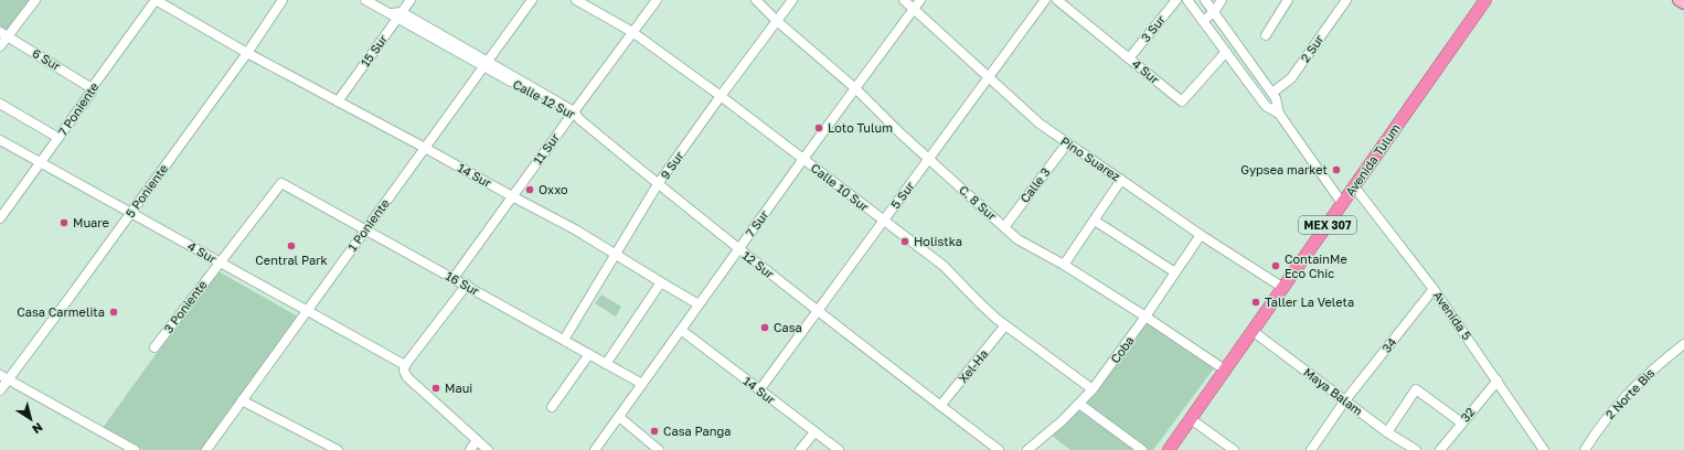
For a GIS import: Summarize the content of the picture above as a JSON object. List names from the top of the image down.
{
  "streets": {
    "highway": ["Avenida Tulum", "MEX 307"],
    "street": [
      "3 Sur",
      "2 Sur",
      "15 Sur",
      "6 Sur",
      "4 Sur",
      "Calle 12 Sur",
      "7 Poniente",
      "11 Sur",
      "Pino Suarez",
      "9 Sur",
      "14 Sur",
      "Calle 3",
      "Calle 10 Sur",
      "5 Poniente",
      "5 Sur",
      "C. 8 Sur",
      "7 Sur",
      "1 Poniente",
      "12 Sur",
      "16 Sur",
      "3 Poniente",
      "Avenida 5",
      "34",
      "Coba",
      "Xel-Ha",
      "Maya Balam",
      "2 Norte Bis",
      "32"
    ]
  },
  "crossings": [
    ["3 Sur", "4 Sur"],
    ["15 Sur", "Calle 12 Sur"],
    ["15 Sur", "14 Sur"],
    ["6 Sur", "7 Poniente"],
    ["4 Sur", "7 Poniente"],
    ["4 Sur", "5 Poniente"],
    ["4 Sur", "1 Poniente"],
    ["4 Sur", "3 Poniente"],
    ["Calle 12 Sur", "11 Sur"],
    ["Calle 12 Sur", "1 Poniente"],
    ["Calle 12 Sur", "12 Sur"],
    ["7 Poniente", "14 Sur"],
    ["11 Sur", "14 Sur"],
    ["11 Sur", "Calle 10 Sur"],
    ["11 Sur", "12 Sur"],
    ["11 Sur", "16 Sur"],
    ["Pino Suarez", "Avenida Tulum"],
    ["Pino Suarez", "Calle 3"],
    ["Pino Suarez", "5 Sur"],
    ["Pino Suarez", "7 Sur"],
    ["Pino Suarez", "Coba"],
    ["Avenida Tulum", "C. 8 Sur"],
    ["Avenida Tulum", "Avenida 5"],
    ["Avenida Tulum", "Maya Balam"],
    ["9 Sur", "14 Sur"],
    ["9 Sur", "Calle 10 Sur"],
    ["9 Sur", "C. 8 Sur"],
    ["9 Sur", "12 Sur"],
    ["9 Sur", "16 Sur"],
    ["14 Sur", "5 Poniente"],
    ["14 Sur", "5 Sur"],
    ["14 Sur", "7 Sur"],
    ["14 Sur", "1 Poniente"],
    ["Calle 3", "C. 8 Sur"],
    ["Calle 10 Sur", "5 Sur"],
    ["Calle 10 Sur", "7 Sur"],
    ["Calle 10 Sur", "Coba"],
    ["Calle 10 Sur", "Xel-Ha"],
    ["5 Sur", "C. 8 Sur"],
    ["5 Sur", "12 Sur"],
    ["C. 8 Sur", "7 Sur"],
    ["C. 8 Sur", "Coba"],
    ["7 Sur", "12 Sur"],
    ["7 Sur", "16 Sur"],
    ["1 Poniente", "16 Sur"],
    ["12 Sur", "Xel-Ha"],
    ["16 Sur", "3 Poniente"],
    ["Avenida 5", "34"],
    ["Avenida 5", "32"],
    ["34", "Maya Balam"]
  ],
  "places": [
    "Loto Tulum",
    "Gypsea market",
    "Oxxo",
    "Muare",
    "Holistka",
    "Central Park",
    "ContainMe Eco Chic",
    "Taller La Veleta",
    "Casa Carmelita",
    "Casa",
    "Maui",
    "Casa Panga"
  ],
  "north": "bottom right"
}
